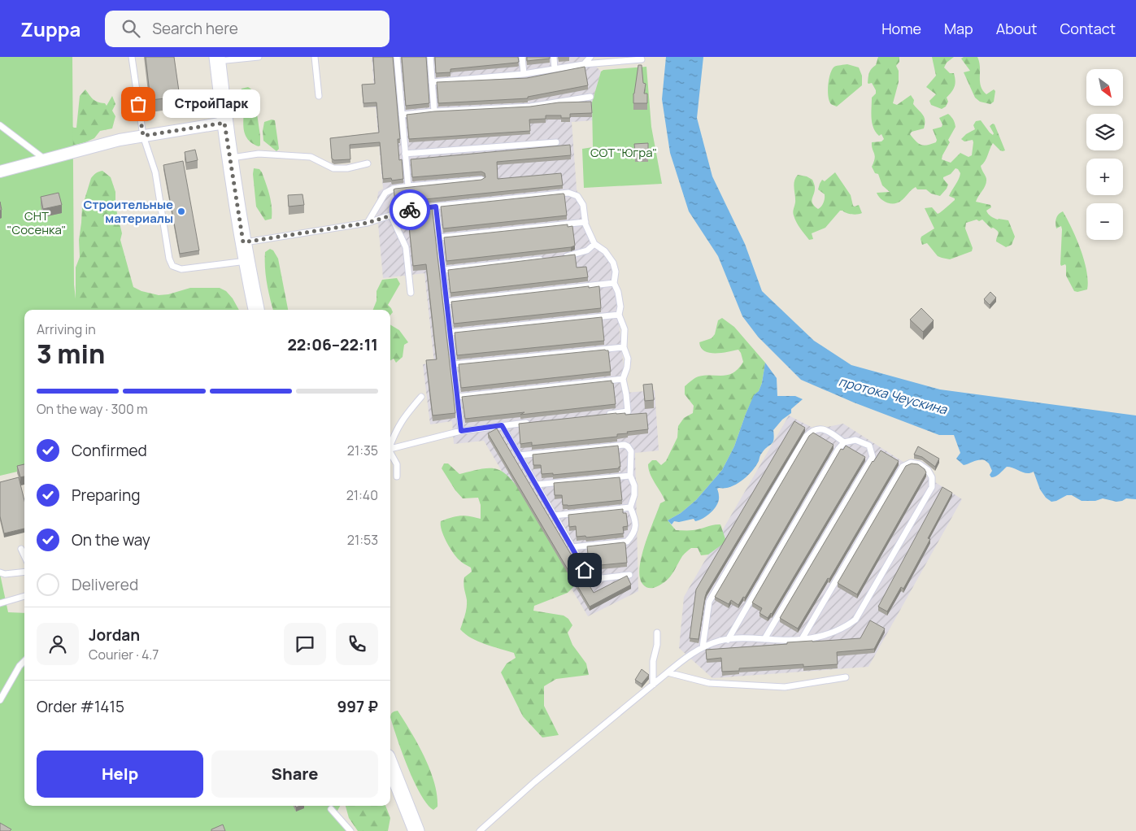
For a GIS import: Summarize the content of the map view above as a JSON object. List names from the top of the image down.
{
  "water": ["протока Чеускина"],
  "parks": ["СОТ \"Югра\"", "СНТ \"Сосенка\""],
  "places": ["СтройПарк", "Строительные материалы"],
  "north": "bottom right",
  "page": {
    "header": "Zuppa",
    "search": "Search here",
    "nav": [
      "Home",
      "Map",
      "About",
      "Contact"
    ],
    "map_buttons": ["+", "−"],
    "bubble": "СтройПарк",
    "heading": ["3 min", "Arriving in", "22:06–22:11"],
    "panel": [
      "Jordan",
      "Courier · 4.7",
      "Order #1415",
      "997 ₽"
    ],
    "bar": "On the way · 300 m",
    "list": [
      ["Confirmed", "21:35"],
      ["Preparing", "21:40"],
      ["On the way", "21:53"],
      "Delivered"
    ],
    "buttons": ["Help", "Share"]
  }
}
